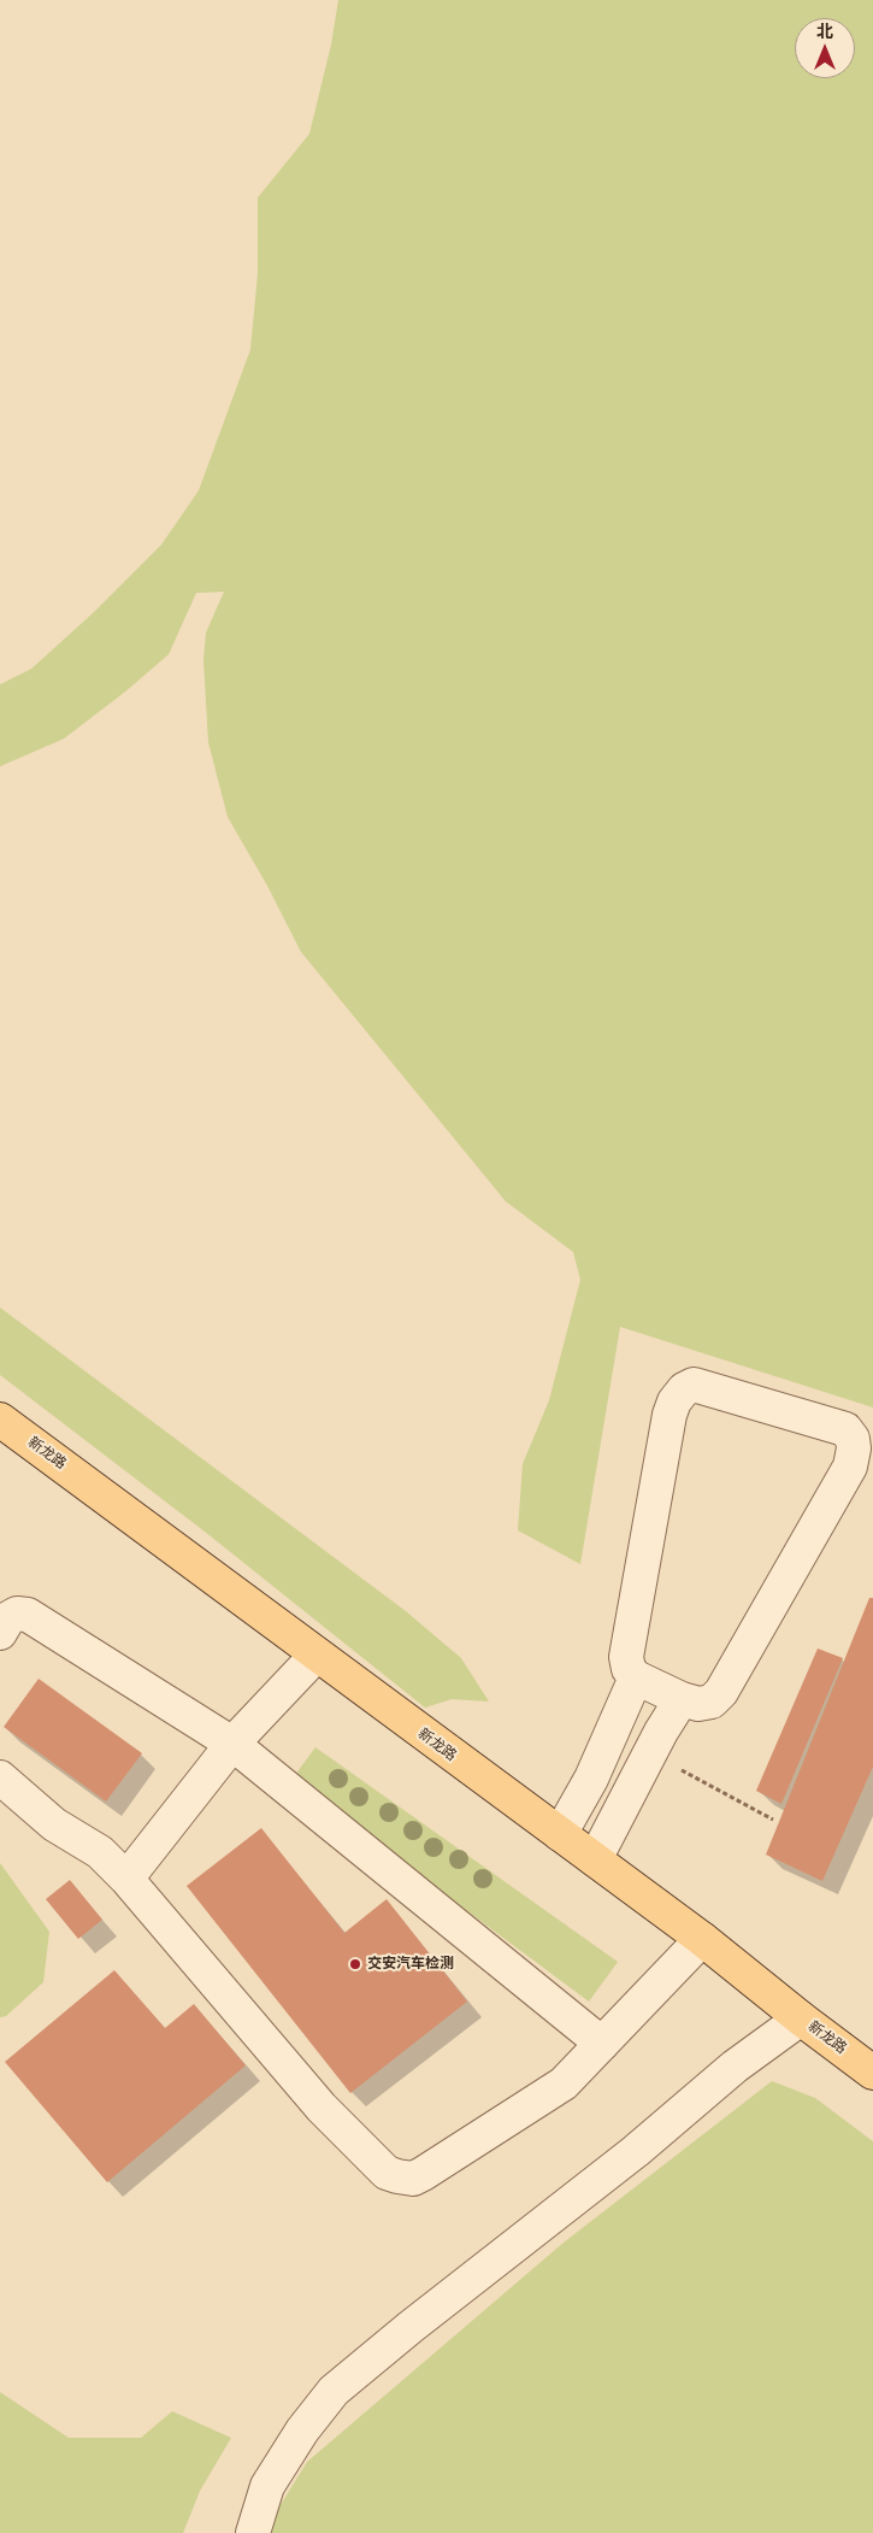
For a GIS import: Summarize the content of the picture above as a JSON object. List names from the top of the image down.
{
  "streets": {
    "main road": ["新龙路"]
  },
  "places": ["交安汽车检测"],
  "north": "top"
}
